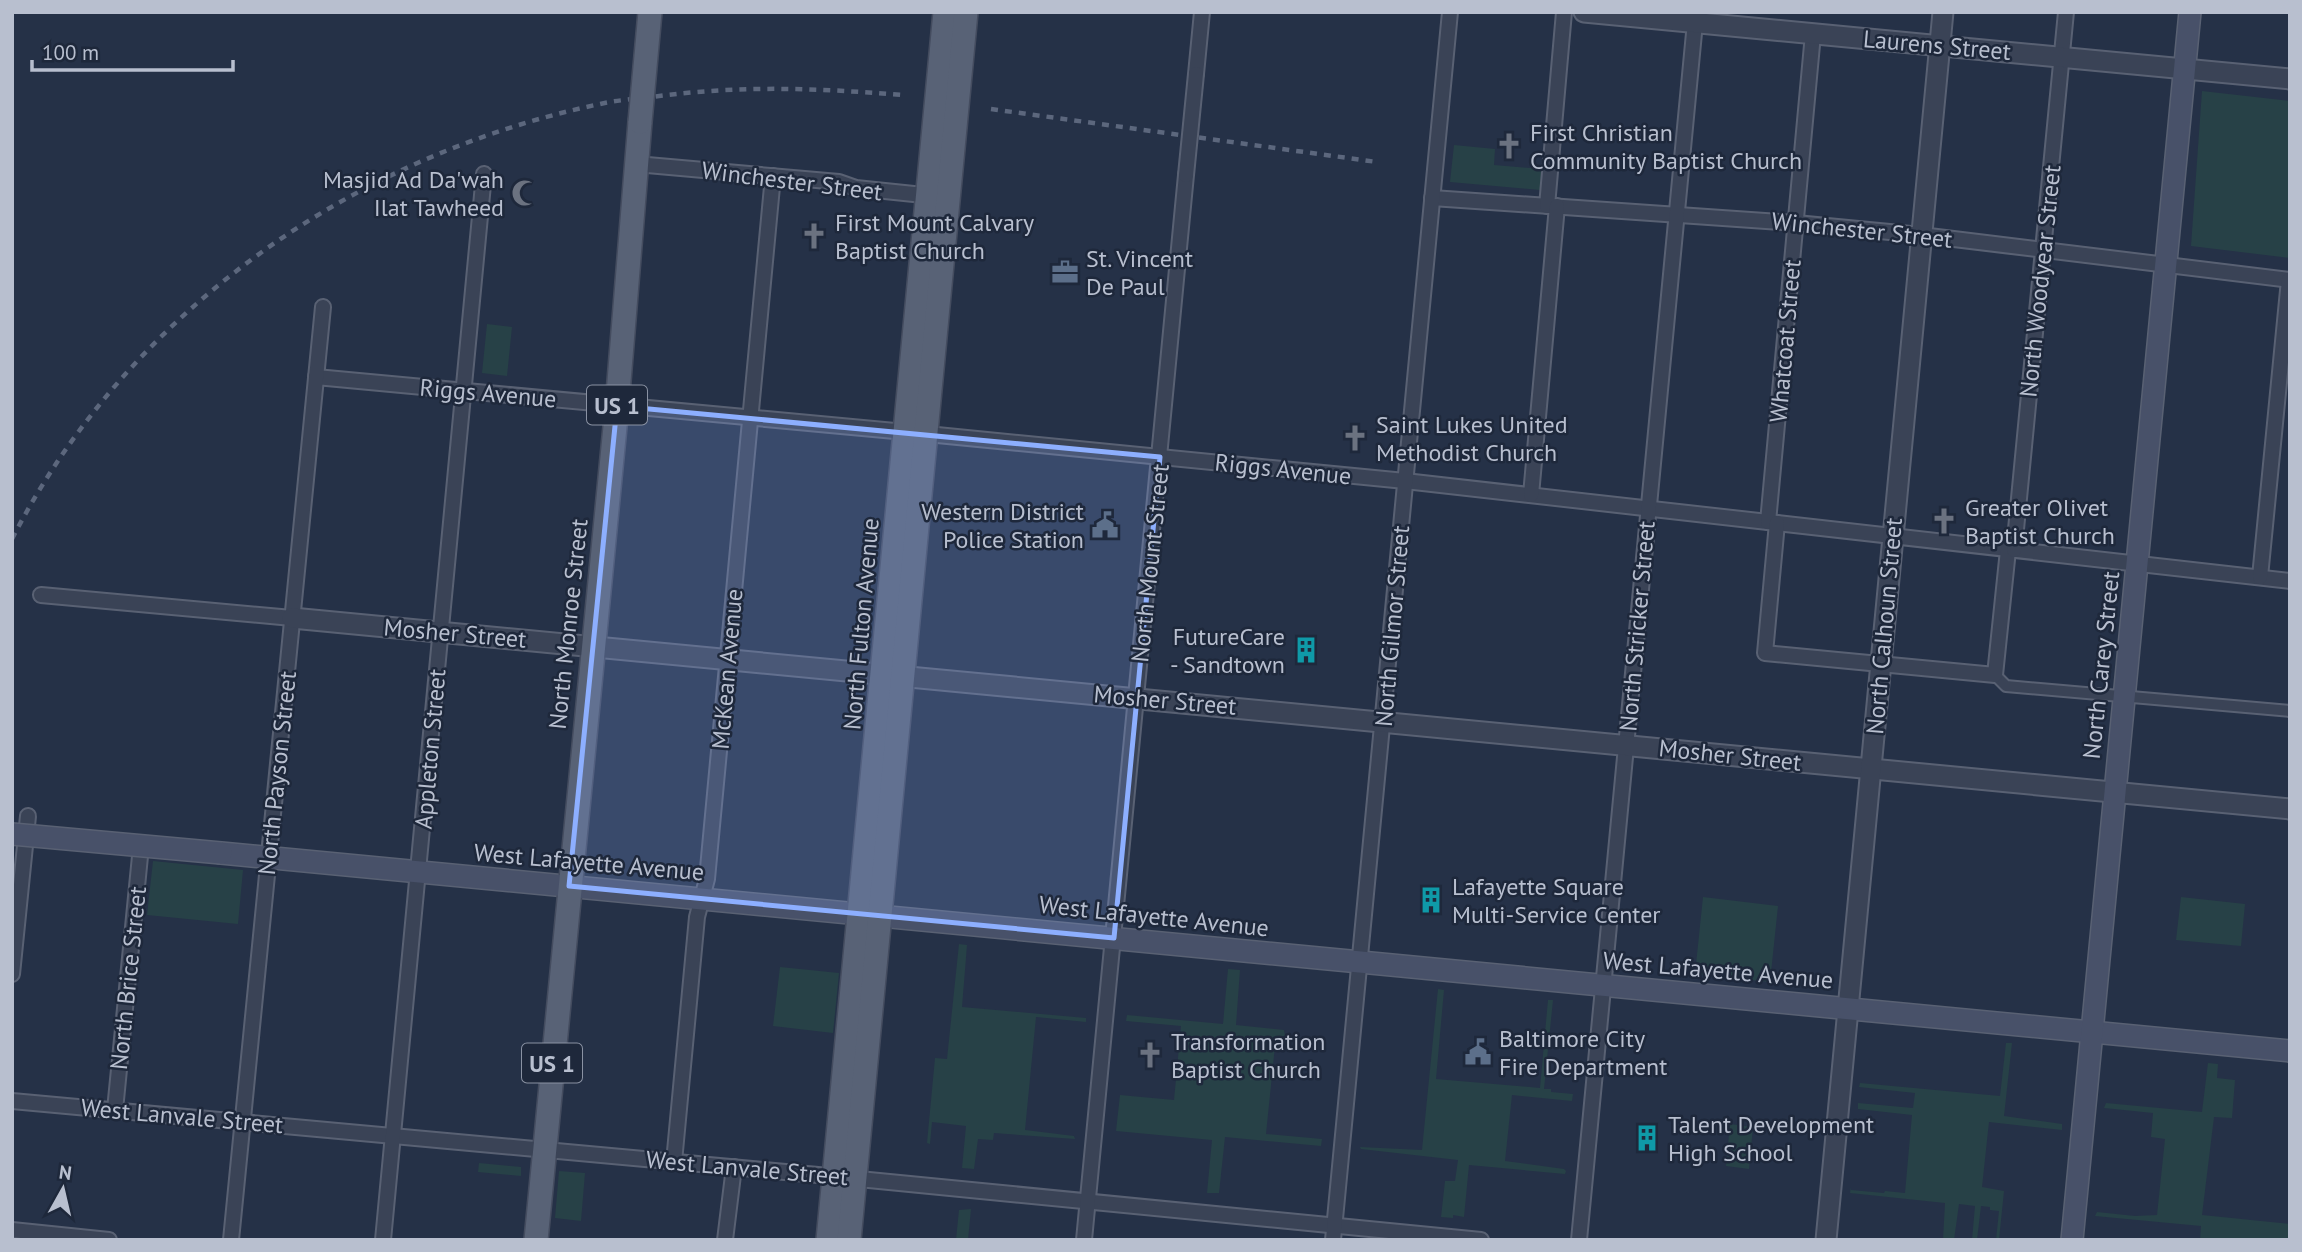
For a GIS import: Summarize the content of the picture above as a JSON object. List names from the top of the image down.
{
  "streets": {
    "main road": [
      "US 1",
      "North Monroe Street",
      "North Fulton Avenue",
      "North Carey Street",
      "West Lafayette Avenue"
    ],
    "street": [
      "Laurens Street",
      "Winchester Street",
      "North Woodyear Street",
      "Whatcoat Street",
      "Riggs Avenue",
      "North Mount Street",
      "North Gilmor Street",
      "North Stricker Street",
      "North Calhoun Street",
      "Mosher Street",
      "McKean Avenue",
      "Appleton Street",
      "North Payson Street",
      "North Brice Street",
      "West Lanvale Street"
    ]
  },
  "crossings": [
    ["Laurens Street", "North Woodyear Street"],
    ["Laurens Street", "Whatcoat Street"],
    ["Laurens Street", "North Stricker Street"],
    ["Laurens Street", "North Calhoun Street"],
    ["Laurens Street", "North Carey Street"],
    ["Winchester Street", "North Woodyear Street"],
    ["Winchester Street", "Whatcoat Street"],
    ["Winchester Street", "North Monroe Street"],
    ["Winchester Street", "North Fulton Avenue"],
    ["Winchester Street", "North Gilmor Street"],
    ["Winchester Street", "North Stricker Street"],
    ["Winchester Street", "North Calhoun Street"],
    ["Winchester Street", "North Carey Street"],
    ["Winchester Street", "McKean Avenue"],
    ["North Woodyear Street", "Riggs Avenue"],
    ["Whatcoat Street", "Riggs Avenue"],
    ["Whatcoat Street", "North Calhoun Street"],
    ["Riggs Avenue", "North Mount Street"],
    ["Riggs Avenue", "North Monroe Street"],
    ["Riggs Avenue", "North Fulton Avenue"],
    ["Riggs Avenue", "North Gilmor Street"],
    ["Riggs Avenue", "North Stricker Street"],
    ["Riggs Avenue", "North Calhoun Street"],
    ["Riggs Avenue", "North Carey Street"],
    ["Riggs Avenue", "McKean Avenue"],
    ["Riggs Avenue", "Appleton Street"],
    ["Riggs Avenue", "North Payson Street"],
    ["North Mount Street", "Mosher Street"],
    ["North Mount Street", "West Lafayette Avenue"],
    ["North Mount Street", "West Lanvale Street"],
    ["North Monroe Street", "Mosher Street"],
    ["North Monroe Street", "West Lafayette Avenue"],
    ["North Monroe Street", "West Lanvale Street"],
    ["North Fulton Avenue", "Mosher Street"],
    ["North Fulton Avenue", "West Lafayette Avenue"],
    ["North Fulton Avenue", "West Lanvale Street"],
    ["North Gilmor Street", "Mosher Street"],
    ["North Gilmor Street", "West Lafayette Avenue"],
    ["North Gilmor Street", "West Lanvale Street"],
    ["North Stricker Street", "Mosher Street"],
    ["North Stricker Street", "West Lafayette Avenue"],
    ["North Calhoun Street", "Mosher Street"],
    ["North Calhoun Street", "West Lafayette Avenue"],
    ["Mosher Street", "North Carey Street"],
    ["Mosher Street", "McKean Avenue"],
    ["Mosher Street", "Appleton Street"],
    ["Mosher Street", "North Payson Street"],
    ["North Carey Street", "West Lafayette Avenue"],
    ["McKean Avenue", "West Lafayette Avenue"],
    ["McKean Avenue", "West Lanvale Street"],
    ["Appleton Street", "West Lafayette Avenue"],
    ["Appleton Street", "West Lanvale Street"],
    ["North Payson Street", "West Lafayette Avenue"],
    ["North Payson Street", "West Lanvale Street"],
    ["West Lafayette Avenue", "North Brice Street"],
    ["North Brice Street", "West Lanvale Street"]
  ],
  "places": {
    "church": [
      "First Christian Community Baptist Church",
      "First Mount Calvary Baptist Church",
      "Saint Lukes United Methodist Church",
      "Greater Olivet Baptist Church",
      "Transformation Baptist Church"
    ],
    "mosque": ["Masjid Ad Da'wah Ilat Tawheed"],
    "office": ["St. Vincent De Paul"],
    "public building": ["Western District Police Station", "Baltimore City Fire Department"],
    "building": ["FutureCare - Sandtown", "Lafayette Square Multi-Service Center", "Talent Development High School"]
  },
  "scale_bar": "100 m",
  "north": "top"
}
